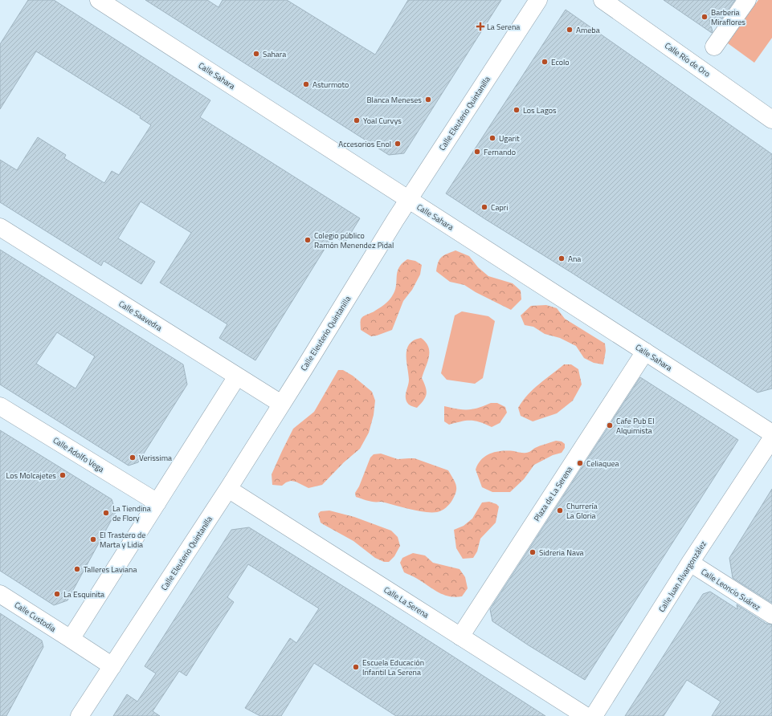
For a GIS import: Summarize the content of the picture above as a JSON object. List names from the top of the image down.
{
  "streets": {
    "street": [
      "Calle Río de Oro",
      "Calle Sahara",
      "Calle Eleuterio Quintanilla",
      "Calle Saavedra",
      "Calle Adolfo Vega",
      "Plaza de La Serena",
      "Calle Juan Alvargonzález",
      "Calle Leoncio Suárez",
      "Calle La Serena",
      "Calle Custodia"
    ]
  },
  "crossings": [
    ["Calle Sahara", "Calle Eleuterio Quintanilla"],
    ["Calle Sahara", "Plaza de La Serena"],
    ["Calle Eleuterio Quintanilla", "Calle Saavedra"],
    ["Calle Eleuterio Quintanilla", "Calle La Serena"],
    ["Plaza de La Serena", "Calle La Serena"],
    ["Calle Juan Alvargonzález", "Calle Leoncio Suárez"]
  ],
  "places": {
    "other": [
      "Barberia Miraflores",
      "Ameba",
      "Sahara",
      "Ecolo",
      "Asturmoto",
      "Blanca Meneses",
      "Los Lagos",
      "Yoal Curvys",
      "Ugarit",
      "Accesorios Enol",
      "Fernando",
      "Capri",
      "Colegio público Ramón Menendez Pidal",
      "Ana",
      "Cafe Pub El Alquimista",
      "Verissima",
      "Celiaquea",
      "Los Molcajetes",
      "Churrería La Gloria",
      "La Tiendina de Flory",
      "El Trastero de Marta y Lidia",
      "Sidreria Nava",
      "Talleres Laviana",
      "La Esquinita",
      "Escuela Educación Infantil La Serena"
    ],
    "health": ["La Serena"]
  }
}
